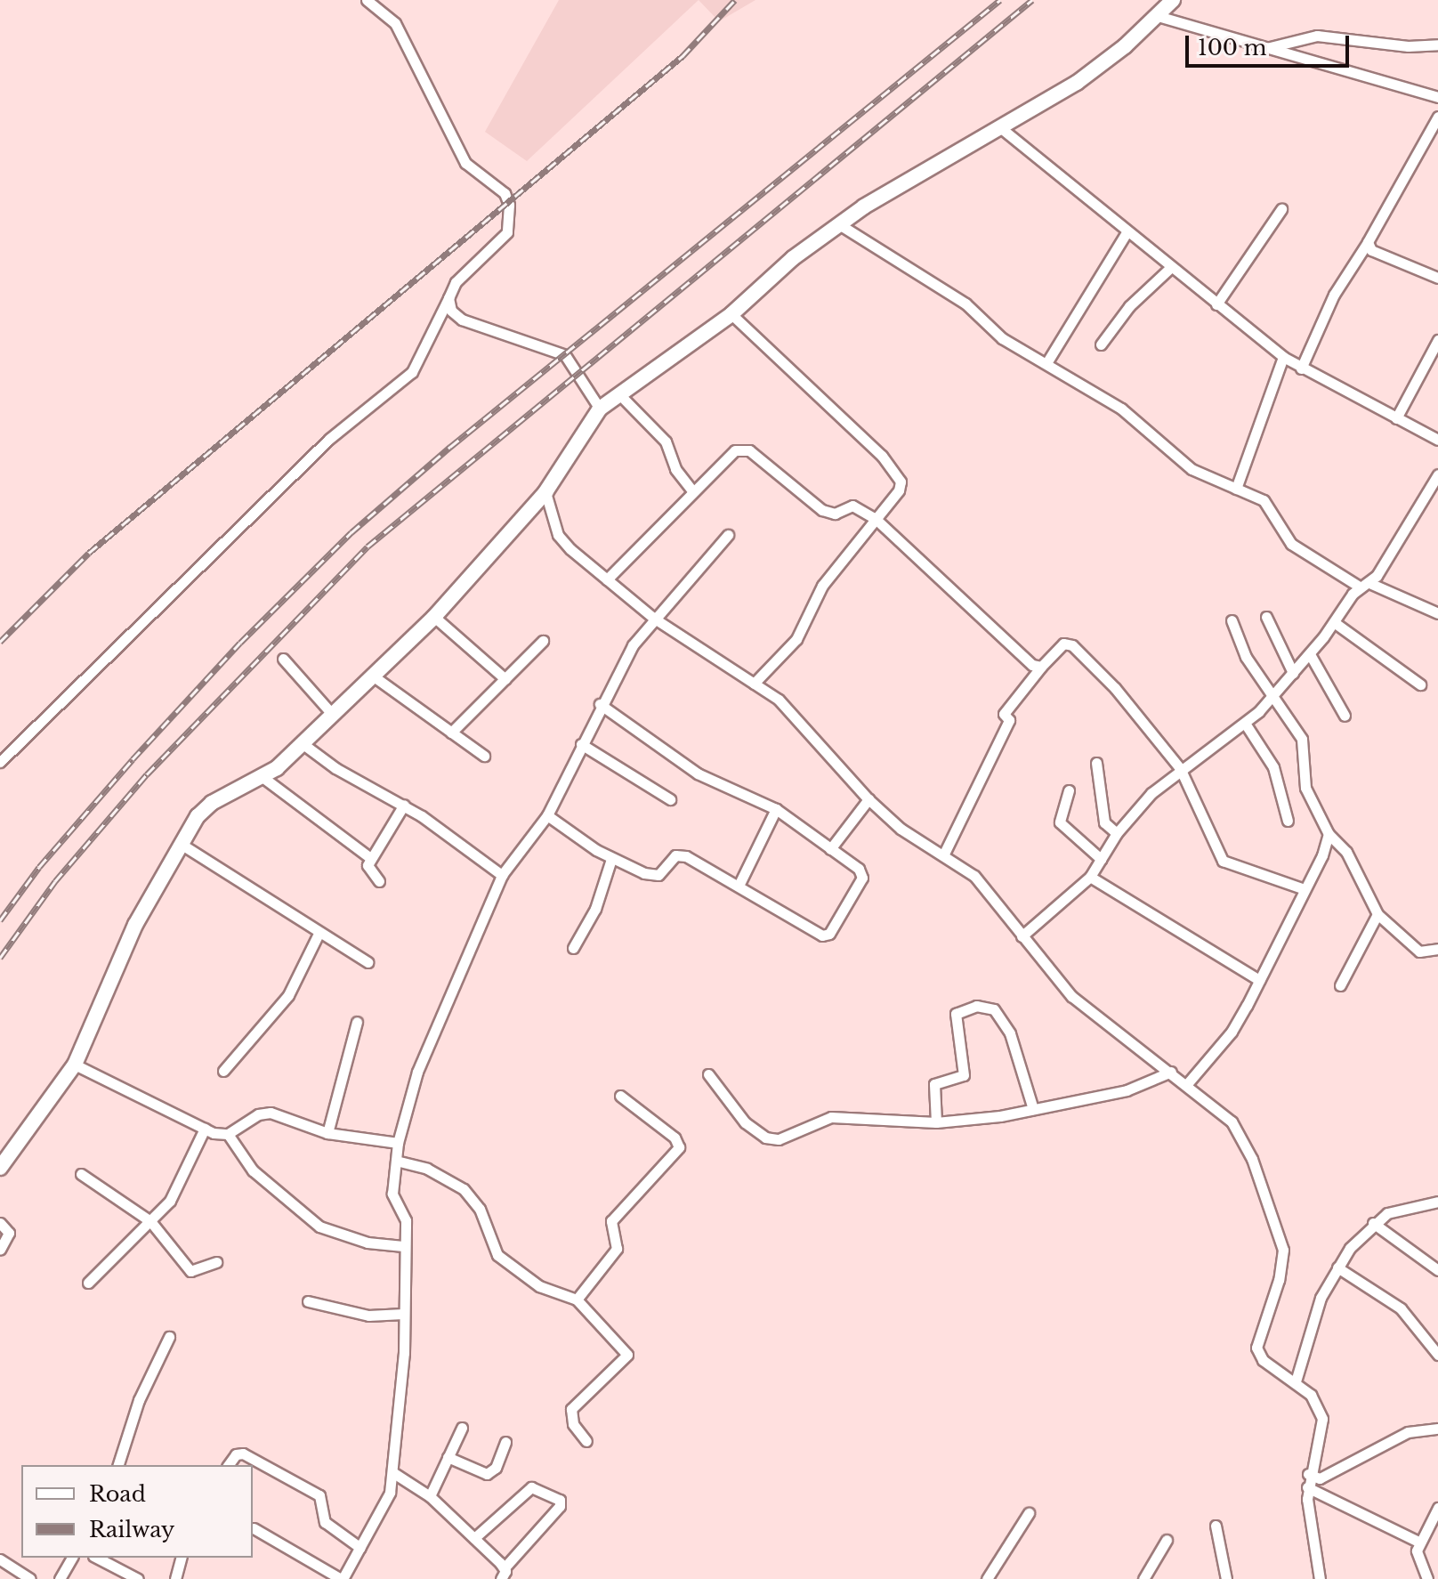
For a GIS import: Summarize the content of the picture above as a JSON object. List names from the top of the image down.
{
  "legend": ["Road", "Railway"],
  "scale_bar": "100 m"
}
